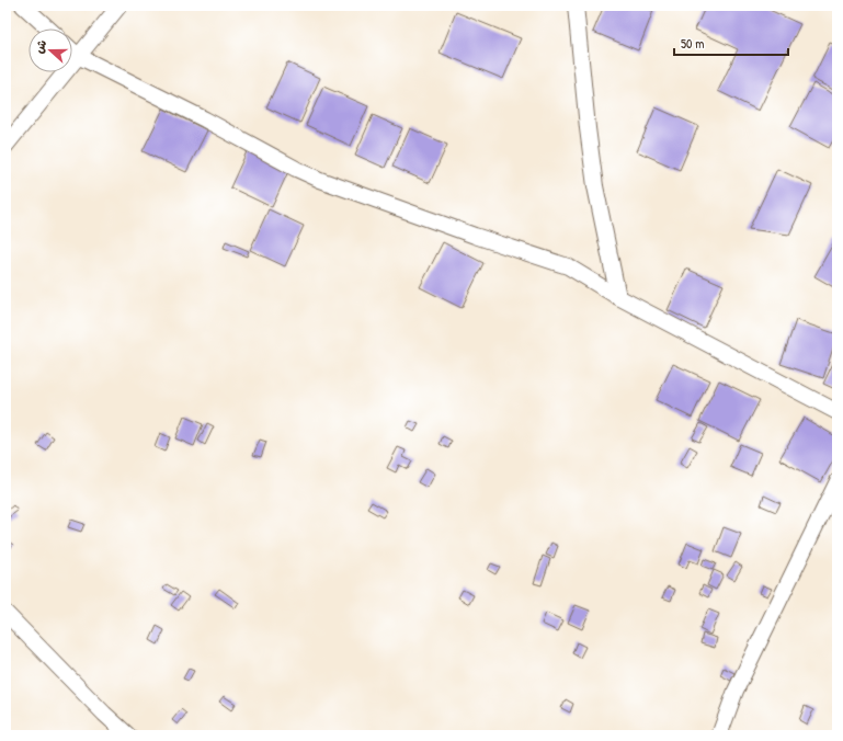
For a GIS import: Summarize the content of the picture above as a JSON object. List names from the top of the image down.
{
  "scale_bar": "50 m",
  "north": "left"
}
